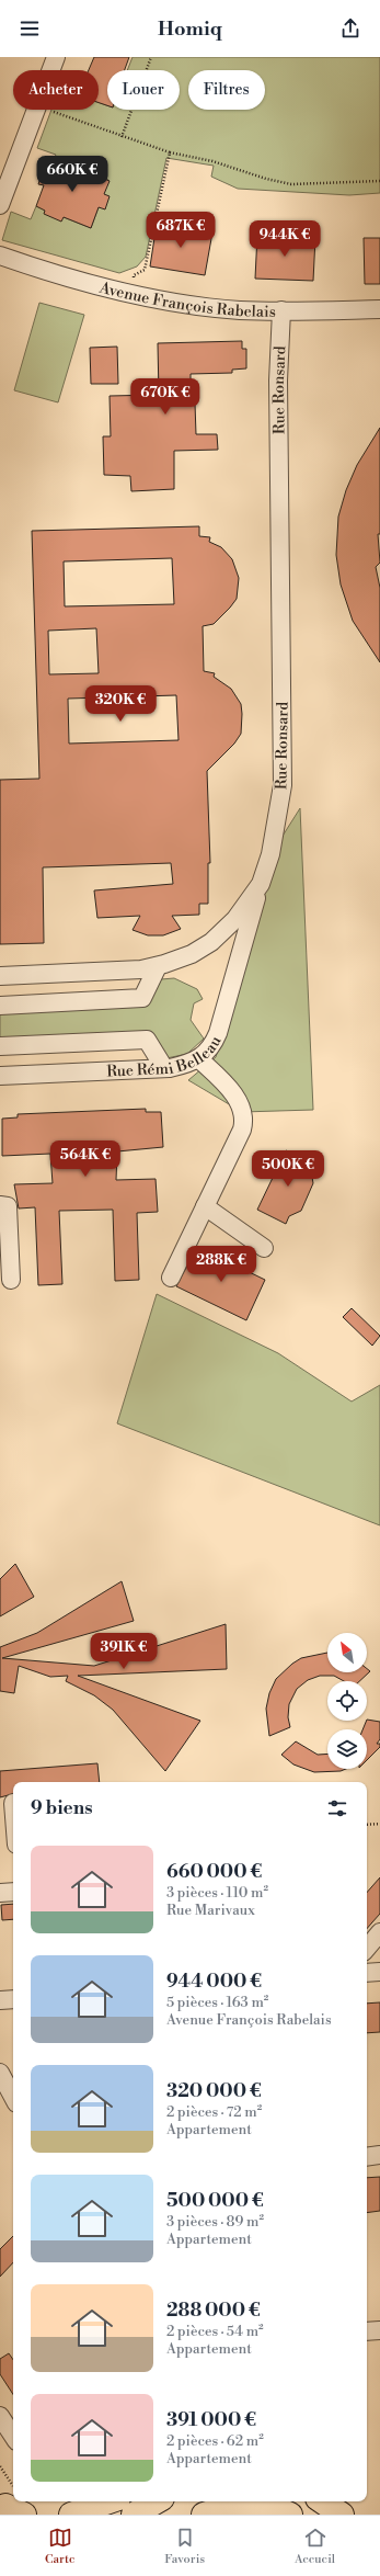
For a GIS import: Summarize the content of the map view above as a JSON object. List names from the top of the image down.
{
  "streets": {
    "street": ["Avenue François Rabelais", "Rue Ronsard", "Rue Rémi Belleau"]
  },
  "crossings": [
    ["Avenue François Rabelais", "Rue Ronsard"],
    ["Rue Ronsard", "Rue Rémi Belleau"]
  ],
  "north": "top left",
  "page": {
    "header": "Homiq",
    "chip": ["Acheter", "Louer", "Filtres"],
    "price": [
      "660K €",
      "687K €",
      "944K €",
      "670K €",
      "320K €",
      "564K €",
      "500K €",
      "288K €",
      "391K €"
    ],
    "heading": "9 biens",
    "list": [
      {
        "name": "660 000 €",
        "note": "3 pièces · 110 m² · Rue Marivaux"
      },
      {
        "name": "944 000 €",
        "note": "5 pièces · 163 m² · Avenue François Rabelais"
      },
      {
        "name": "320 000 €",
        "note": "2 pièces · 72 m² · Appartement"
      },
      {
        "name": "500 000 €",
        "note": "3 pièces · 89 m² · Appartement"
      },
      {
        "name": "288 000 €",
        "note": "2 pièces · 54 m² · Appartement"
      },
      {
        "name": "391 000 €",
        "note": "2 pièces · 62 m² · Appartement"
      }
    ],
    "tabs": ["Carte", "Favoris", "Accueil"]
  }
}
